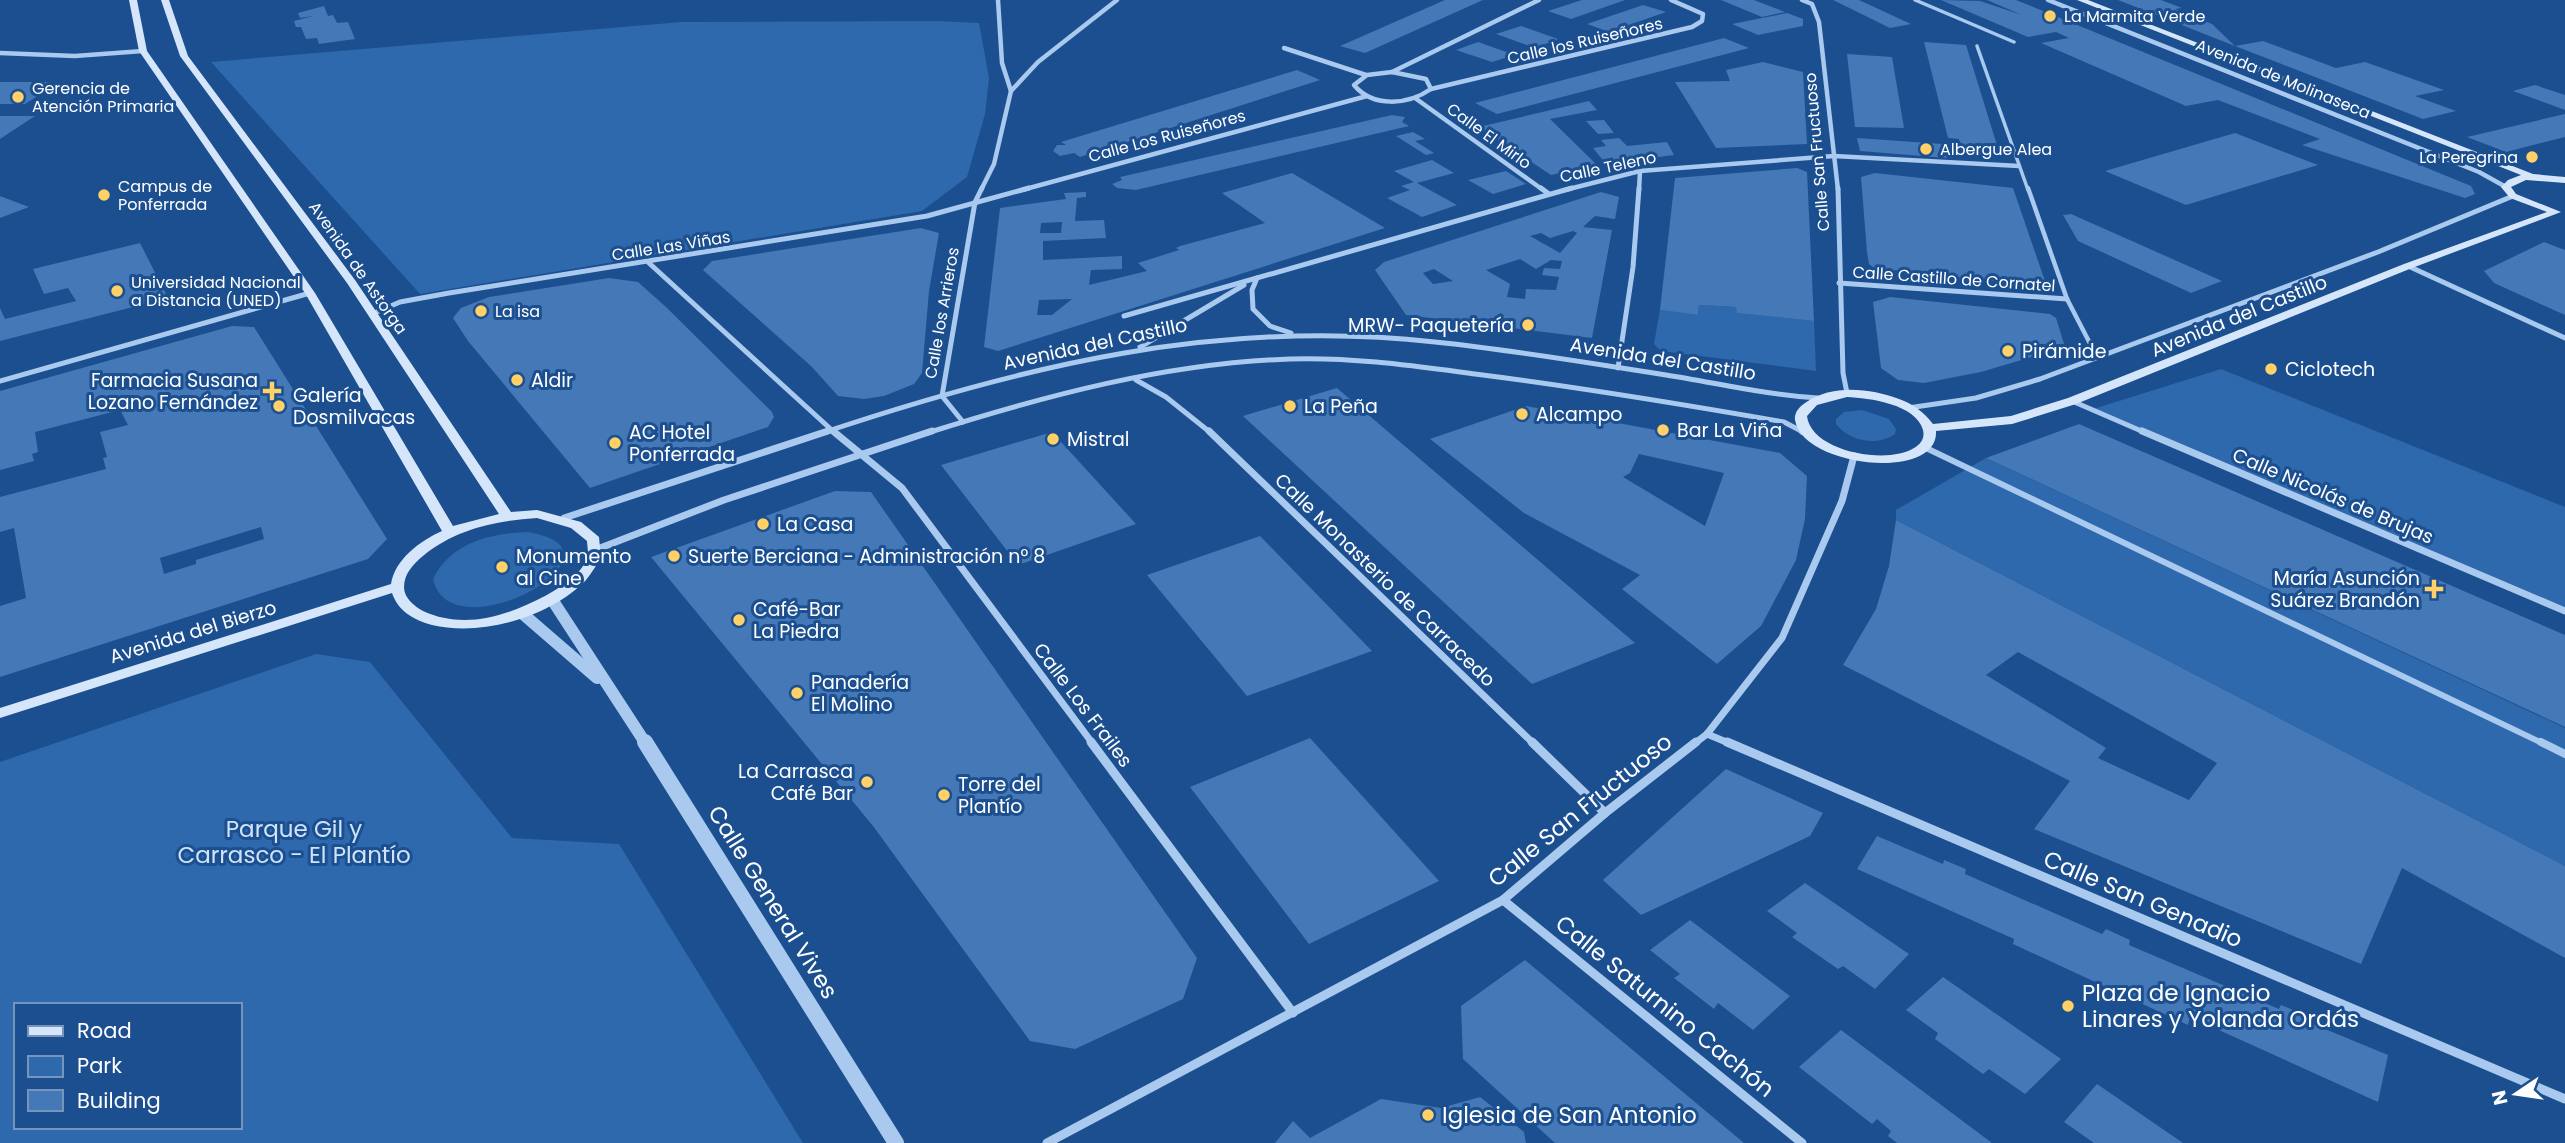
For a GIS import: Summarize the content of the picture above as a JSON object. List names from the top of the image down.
{
  "streets": {
    "main road": [
      "Avenida de Molinaseca",
      "Avenida de Astorga",
      "Avenida del Castillo",
      "Avenida del Bierzo"
    ],
    "street": [
      "Calle los Ruiseñores",
      "Calle Los Ruiseñores",
      "Calle El Mirlo",
      "Calle San Fructuoso",
      "Calle Teleno",
      "Calle Las Viñas",
      "Calle Castillo de Cornatel",
      "Calle los Arrieros",
      "Calle Nicolás de Brujas",
      "Calle Monasterio de Carracedo",
      "Calle Los Frailes",
      "Calle San Genadio",
      "Calle General Vives",
      "Calle Saturnino Cachón"
    ]
  },
  "crossings": [
    ["Calle Los Ruiseñores", "Calle Las Viñas"],
    ["Calle Los Ruiseñores", "Calle los Arrieros"],
    ["Calle El Mirlo", "Calle Teleno"],
    ["Calle San Fructuoso", "Calle Teleno"],
    ["Calle San Fructuoso", "Calle Castillo de Cornatel"],
    ["Calle San Fructuoso", "Calle Monasterio de Carracedo"],
    ["Calle San Fructuoso", "Calle Los Frailes"],
    ["Calle San Fructuoso", "Calle San Genadio"],
    ["Calle San Fructuoso", "Calle Saturnino Cachón"],
    ["Calle Teleno", "Avenida del Castillo"],
    ["Calle Las Viñas", "Avenida de Astorga"],
    ["Calle Las Viñas", "Calle los Arrieros"],
    ["Calle Las Viñas", "Calle Los Frailes"],
    ["Calle los Arrieros", "Avenida del Castillo"],
    ["Avenida del Castillo", "Calle Nicolás de Brujas"],
    ["Avenida del Castillo", "Calle Los Frailes"]
  ],
  "parks": ["Parque Gil y Carrasco - El Plantío"],
  "places": {
    "other": [
      "La Marmita Verde",
      "Gerencia de Atención Primaria",
      "Albergue Alea",
      "La Peregrina",
      "Campus de Ponferrada",
      "Universidad Nacional a Distancia (UNED)",
      "La isa",
      "MRW- Paquetería",
      "Pirámide",
      "Ciclotech",
      "Aldir",
      "Galería Dosmilvacas",
      "La Peña",
      "Alcampo",
      "Bar La Viña",
      "Mistral",
      "AC Hotel Ponferrada",
      "La Casa",
      "Suerte Berciana - Administración n° 8",
      "Monumento al Cine",
      "Café-Bar La Piedra",
      "Panadería El Molino",
      "La Carrasca Café Bar",
      "Torre del Plantío",
      "Plaza de Ignacio Linares y Yolanda Ordás",
      "Iglesia de San Antonio"
    ],
    "health": ["Farmacia Susana Lozano Fernández", "María Asunción Suárez Brandón"]
  },
  "legend": ["Road", "Park", "Building"],
  "north": "left"
}
